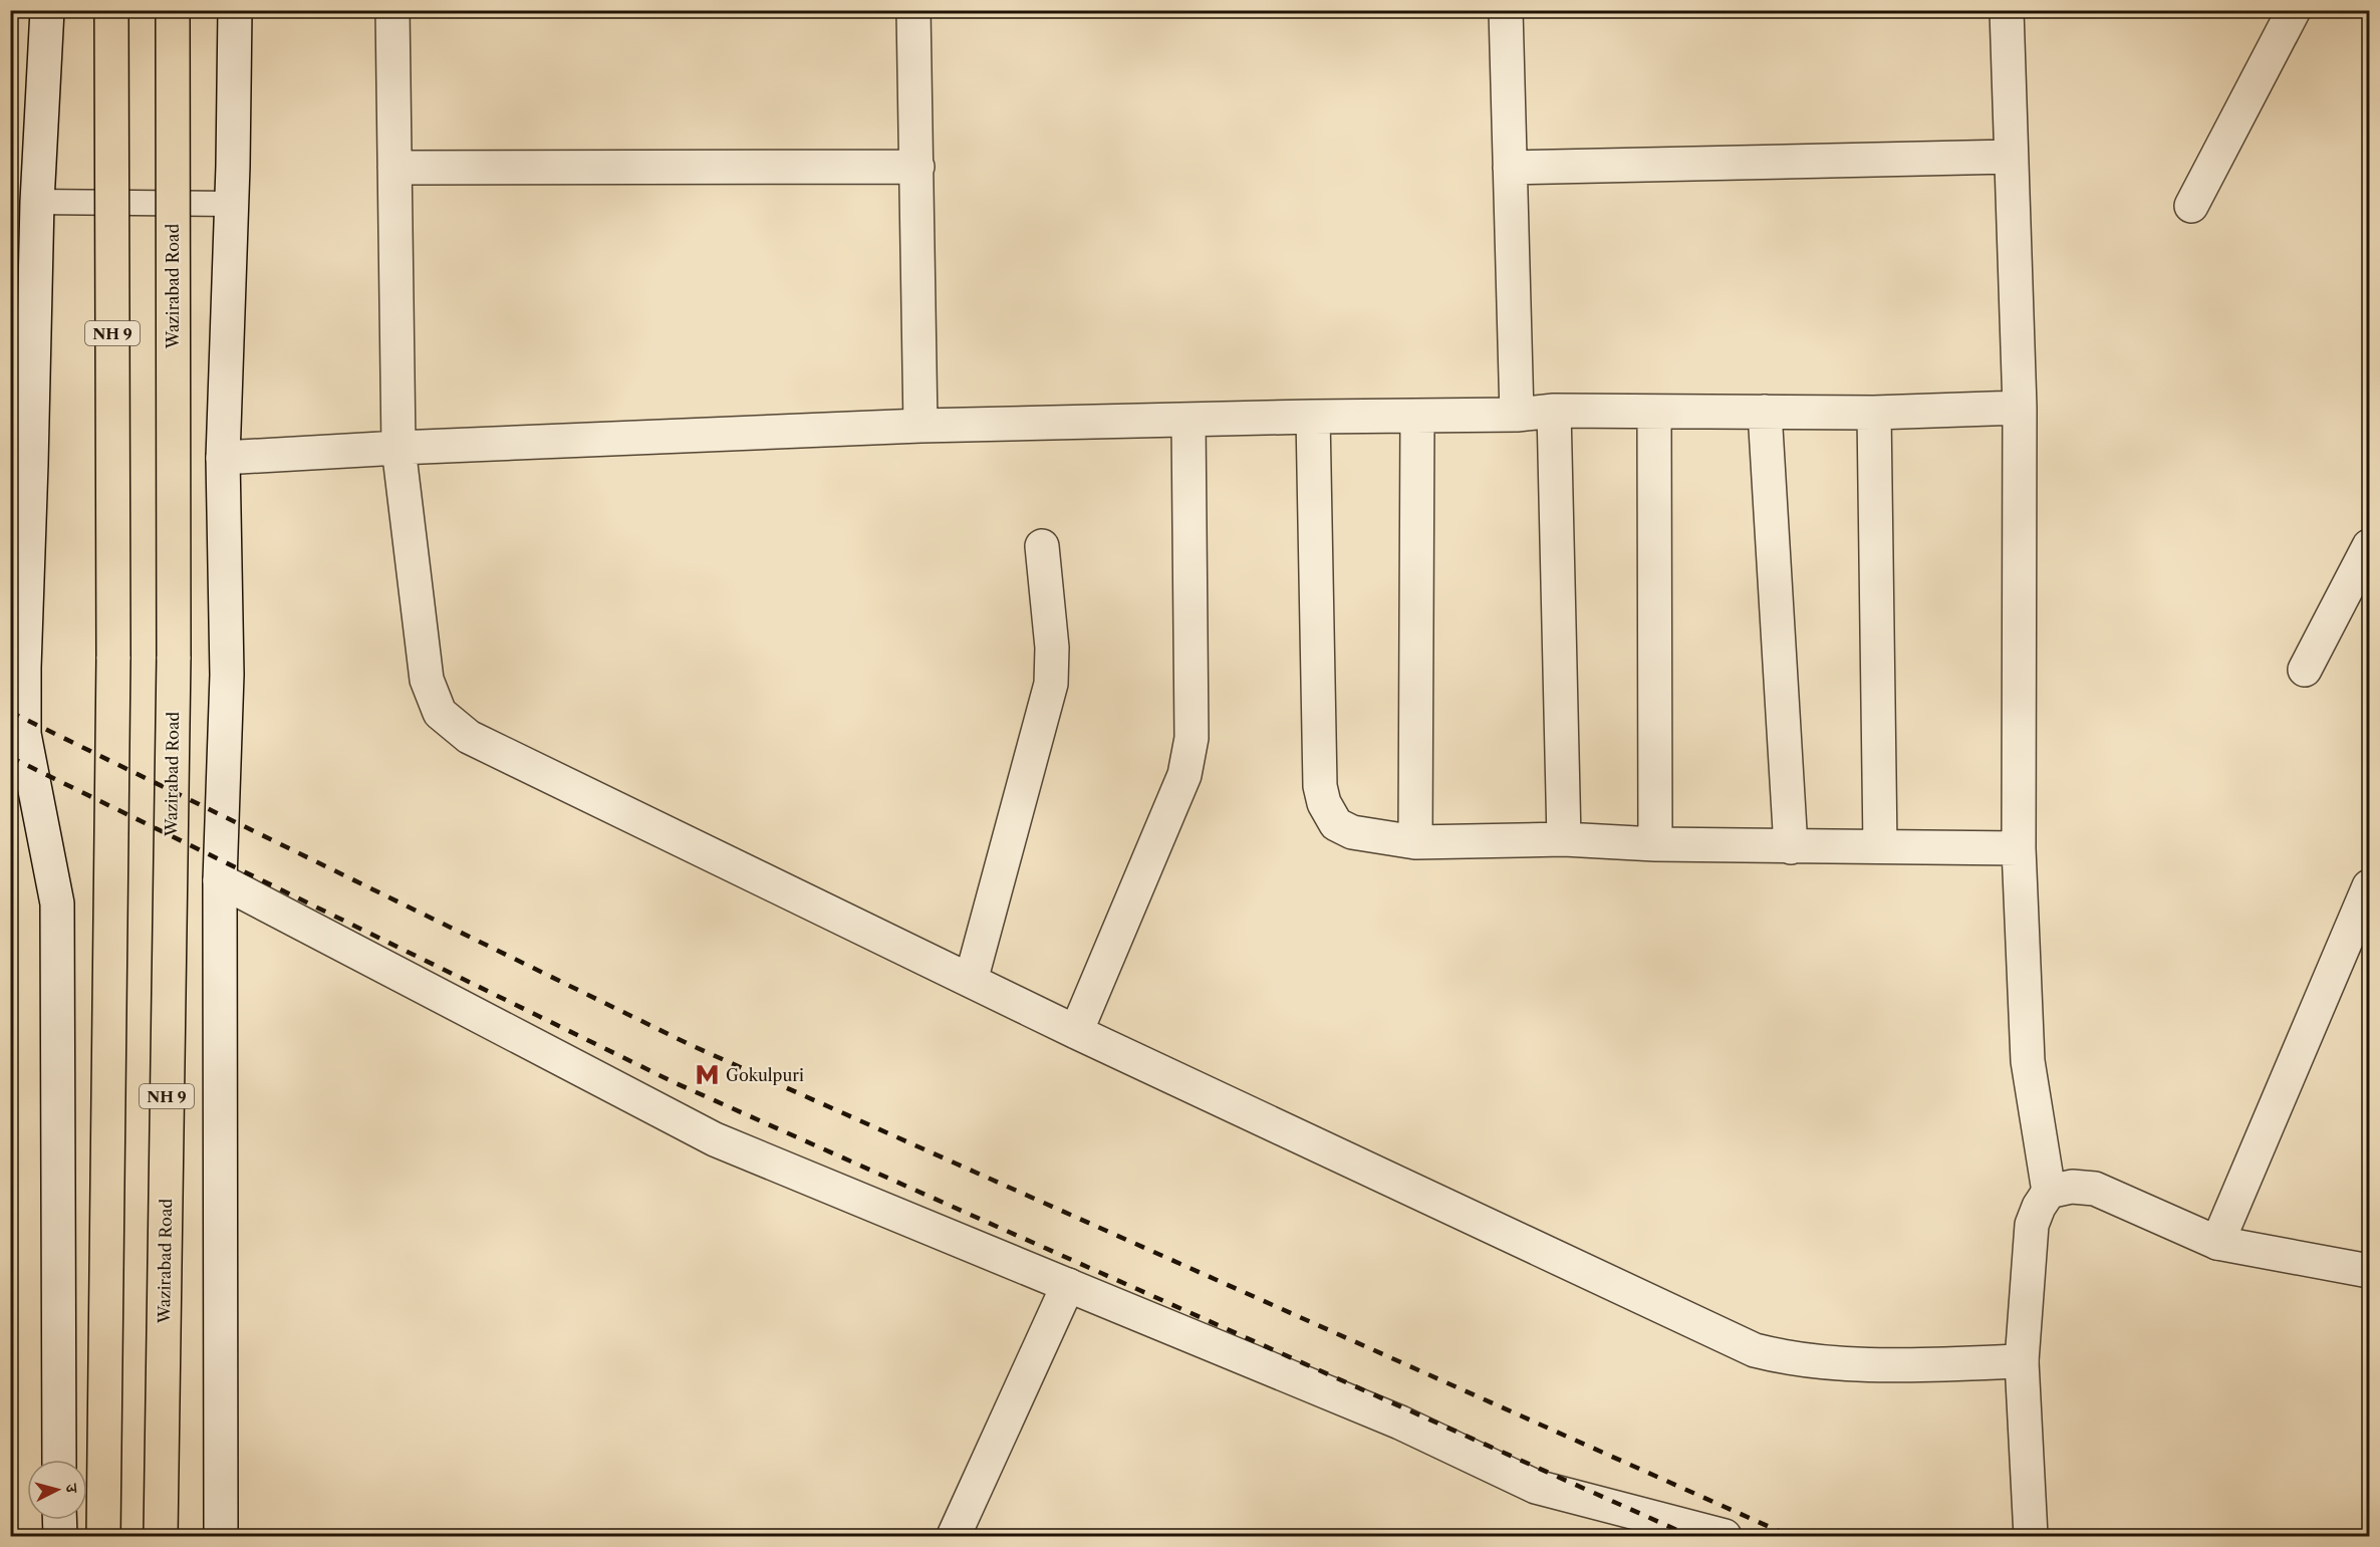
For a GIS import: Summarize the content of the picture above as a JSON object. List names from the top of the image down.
{
  "streets": {
    "highway": ["Wazirabad Road", "NH 9"]
  },
  "places": {
    "metro station": ["Gokulpuri"]
  },
  "north": "right"
}
